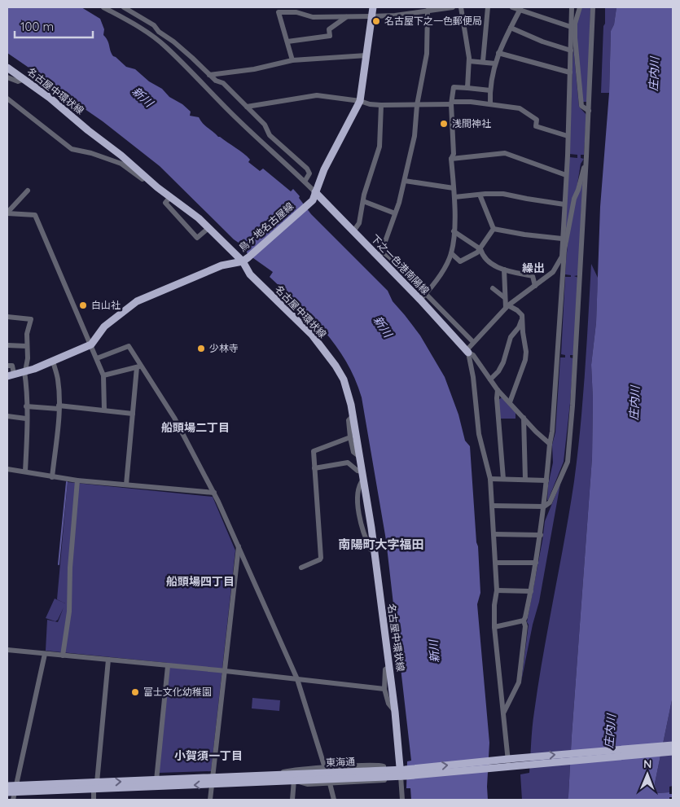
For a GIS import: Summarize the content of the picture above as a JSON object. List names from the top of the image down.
{
  "streets": {
    "main road": [
      "名古屋中環状線",
      "鳥ヶ地名古屋線",
      "下之一色港南陽線",
      "東海通"
    ]
  },
  "crossings": [
    ["名古屋中環状線", "鳥ヶ地名古屋線"],
    ["名古屋中環状線", "東海通"],
    ["鳥ヶ地名古屋線", "下之一色港南陽線"]
  ],
  "districts": [
    "繰出",
    "船頭場二丁目",
    "南陽町大字福田",
    "船頭場四丁目",
    "小賀須一丁目"
  ],
  "water": ["庄内川", "新川"],
  "places": [
    "名古屋下之一色郵便局",
    "浅間神社",
    "白山社",
    "少林寺",
    "富士文化幼稚園"
  ],
  "scale_bar": "100 m",
  "north": "top"
}
